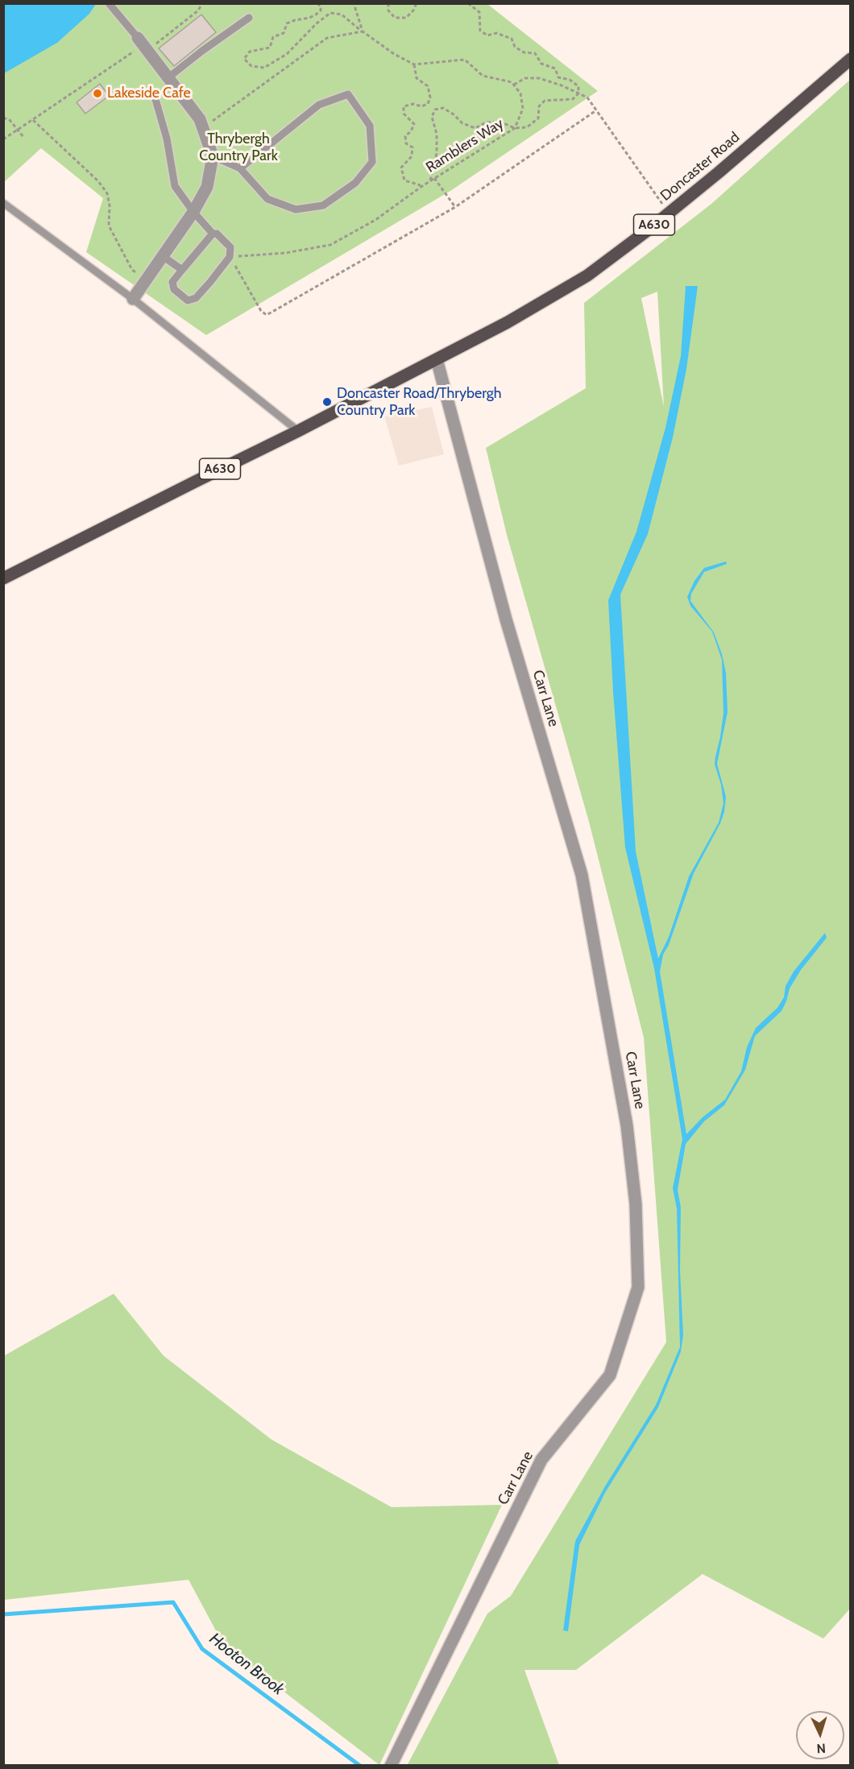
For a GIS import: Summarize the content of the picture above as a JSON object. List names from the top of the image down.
{
  "streets": {
    "main road": ["Doncaster Road", "A630"],
    "street": ["Carr Lane"],
    "path": ["Ramblers Way"]
  },
  "crossings": [
    ["Doncaster Road", "A630"],
    ["Doncaster Road", "Carr Lane"],
    ["A630", "Carr Lane"]
  ],
  "water": ["Hooton Brook"],
  "parks": ["Thrybergh Country Park"],
  "places": ["Lakeside Cafe", "Doncaster Road/Thrybergh Country Park"],
  "north": "bottom"
}
